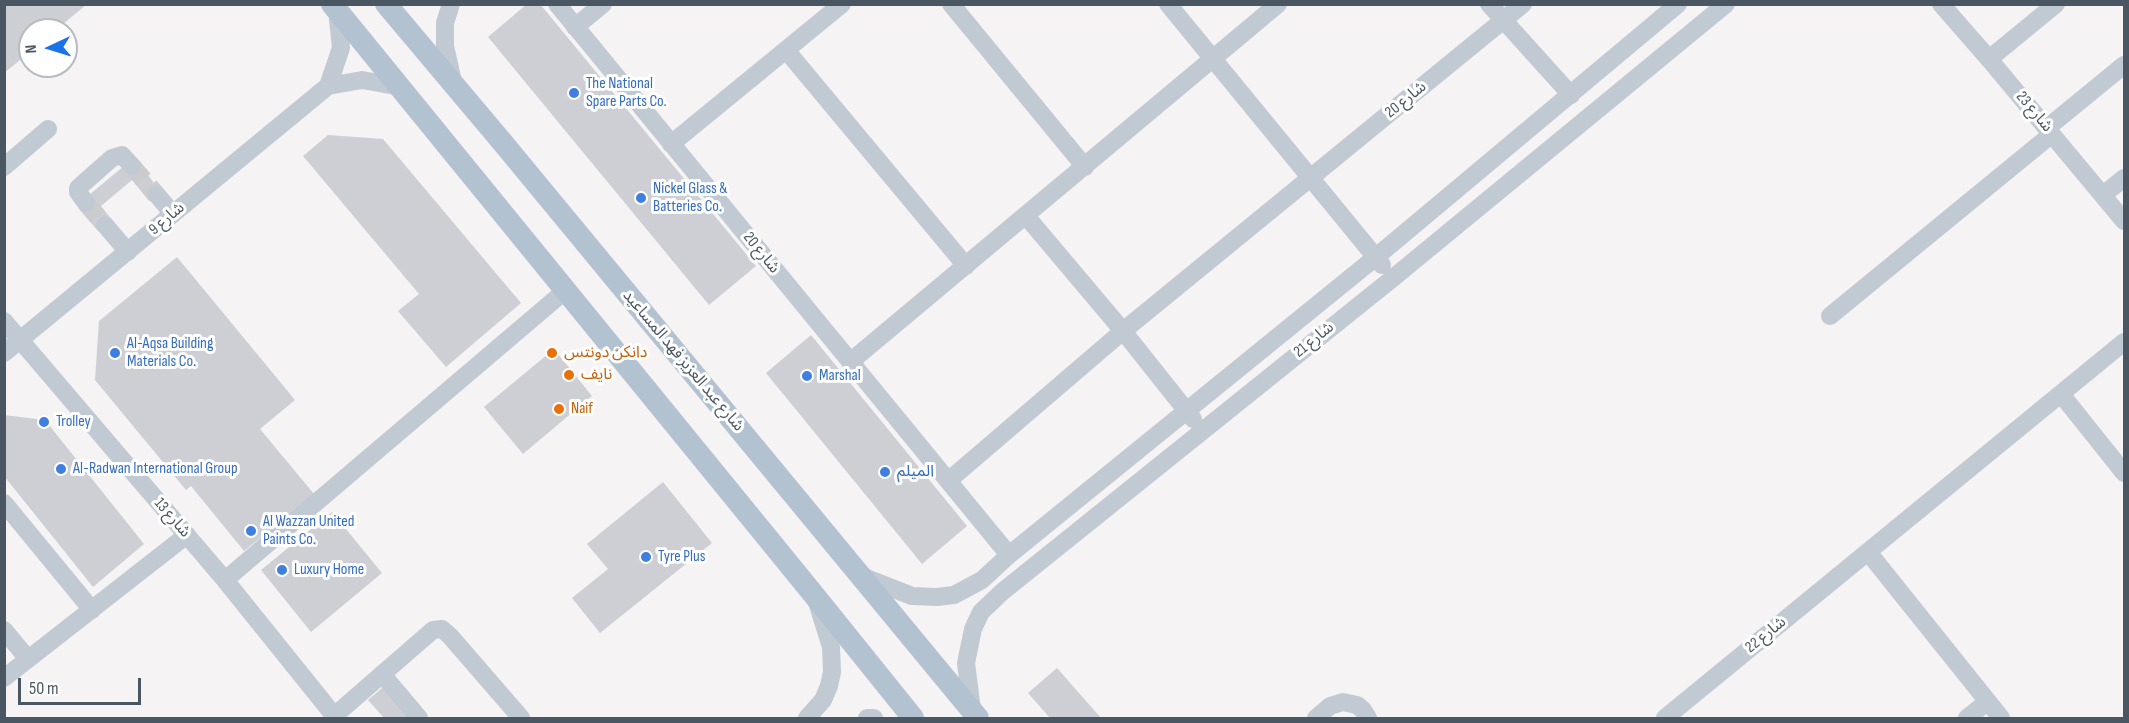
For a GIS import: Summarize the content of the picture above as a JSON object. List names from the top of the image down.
{
  "streets": {
    "main road": ["شارع عبد العزيز فهد المساعيد"],
    "street": [
      "شارع 20",
      "شارع 23",
      "شارع 9",
      "شارع 21",
      "شارع 13",
      "شارع 22"
    ]
  },
  "crossings": [
    ["شارع 20", "شارع 21"],
    ["شارع 9", "شارع 13"],
    ["شارع 21", "شارع عبد العزيز فهد المساعيد"]
  ],
  "places": [
    "The National Spare Parts Co.",
    "Nickel Glass & Batteries Co.",
    "Al-Aqsa Building Materials Co.",
    "دانكن دونتس",
    "نايف",
    "Marshal",
    "Naif",
    "Trolley",
    "Al-Radwan International Group",
    "الميلم",
    "Al Wazzan United Paints Co.",
    "Tyre Plus",
    "Luxury Home"
  ],
  "scale_bar": "50 m",
  "north": "left"
}
